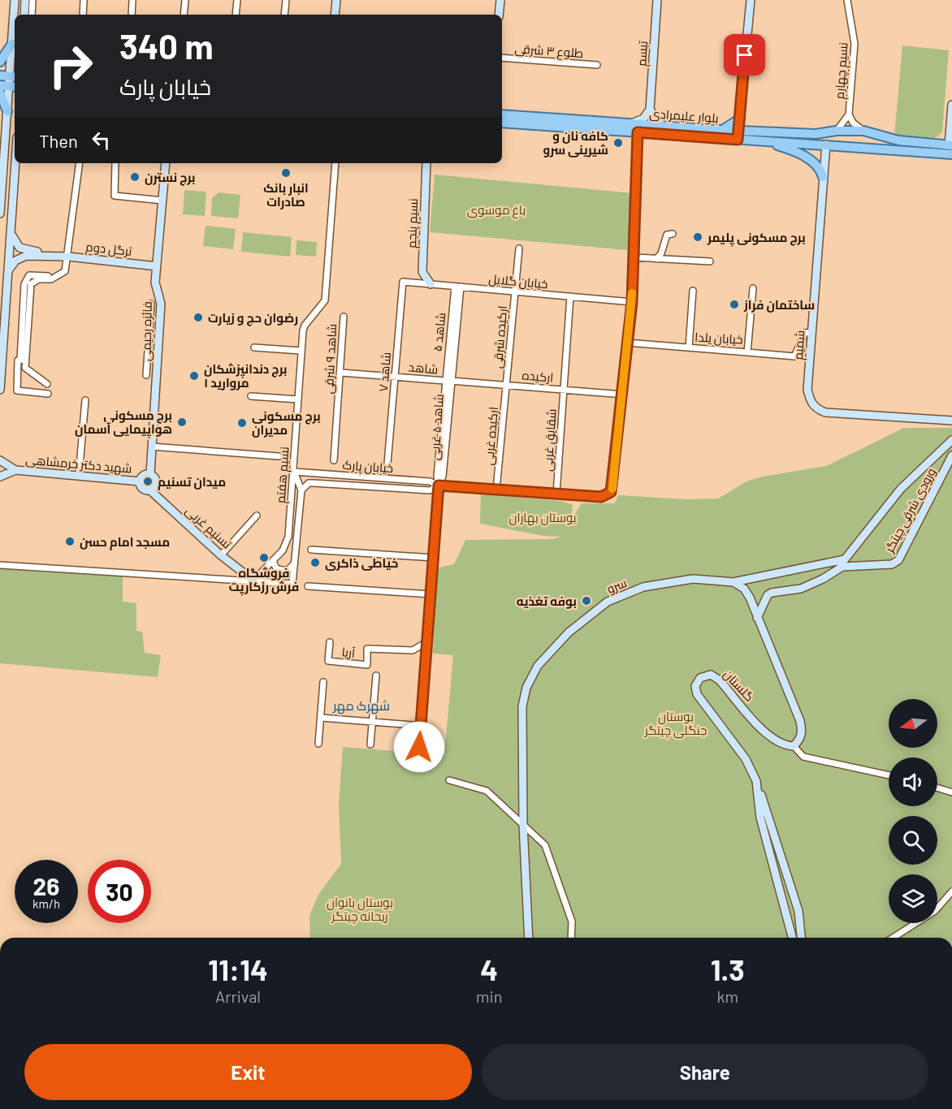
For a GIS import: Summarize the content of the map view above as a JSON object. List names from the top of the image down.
{
  "streets": {
    "main road": ["بلوار علیمرادی"],
    "street": [
      "طلوع ۳ شرقی",
      "تبسم",
      "نسیم چهارم",
      "نسیم پنجم",
      "ترگل دوم",
      "خیابان گلایل",
      "فائزه رحیمی",
      "شاهد ۵",
      "ارکیده شرقی",
      "خیابان یلدا",
      "شمیم",
      "شاهد ۹ شرقی",
      "شاهد",
      "شاهد ۷",
      "ارکیده",
      "شاهد ۵ غربی",
      "ارکیده غربی",
      "شقایق غربی",
      "شهید دکتر خرمشاهی",
      "خیابان پارک",
      "نسیم هفتم",
      "ورودی شرقی چیتگر",
      "تسنیم غربی",
      "سرو",
      "آریا",
      "گلستان"
    ]
  },
  "crossings": [
    ["نسیم چهارم", "بلوار علیمرادی"],
    ["بلوار علیمرادی", "شمیم"],
    ["نسیم پنجم", "خیابان گلایل"],
    ["ترگل دوم", "فائزه رحیمی"],
    ["خیابان گلایل", "شاهد ۵"],
    ["خیابان گلایل", "ارکیده شرقی"],
    ["خیابان گلایل", "شاهد ۷"],
    ["خیابان گلایل", "شقایق غربی"],
    ["فائزه رحیمی", "شهید دکتر خرمشاهی"],
    ["فائزه رحیمی", "تسنیم غربی"],
    ["شاهد ۵", "شاهد"],
    ["شاهد ۵", "ارکیده"],
    ["شاهد ۵", "شاهد ۵ غربی"],
    ["ارکیده شرقی", "ارکیده"],
    ["ارکیده شرقی", "ارکیده غربی"],
    ["شاهد ۹ شرقی", "شاهد"],
    ["شاهد", "شاهد ۷"],
    ["شاهد", "ارکیده"],
    ["شاهد", "شاهد ۵ غربی"],
    ["ارکیده", "شاهد ۵ غربی"],
    ["ارکیده", "ارکیده غربی"],
    ["ارکیده", "شقایق غربی"],
    ["ارکیده", "خیابان پارک"],
    ["شاهد ۵ غربی", "خیابان پارک"],
    ["شاهد ۵ غربی", "آریا"],
    ["ارکیده غربی", "خیابان پارک"],
    ["شقایق غربی", "خیابان پارک"],
    ["شهید دکتر خرمشاهی", "تسنیم غربی"],
    ["خیابان پارک", "نسیم هفتم"],
    ["نسیم هفتم", "تسنیم غربی"]
  ],
  "districts": ["شهرک مهر"],
  "parks": [
    "باغ موسوی",
    "بوستان بهاران",
    "بوستان جنگلی چیتگر",
    "بوستان بانوان ریحانه چیتگر"
  ],
  "places": [
    "کافه نان و شیرینی سرو",
    "انبار بانک صادرات",
    "برج نسترن",
    "برج مسکونی پلیمر",
    "ساختمان فراز",
    "رضوان حج و زیارت",
    "برج دندانپزشکان مروارید ۱",
    "برج مسکونی هواپیمایی آسمان",
    "برج مسکونی مدیران",
    "میدان تسنیم",
    "مسجد امام حسن",
    "فروشگاه فرش رزکارپت",
    "خیاطی ذاکری",
    "بوفه تغذیه"
  ],
  "north": "left",
  "page": {
    "turn": ["340 m", "خیابان پارک"],
    "then": "Then",
    "speed": "26 km/h",
    "limit": "30",
    "eta": [
      "11:14",
      "Arrival",
      "4",
      "min",
      "1.3",
      "km"
    ],
    "buttons": ["Exit", "Share"]
  }
}
